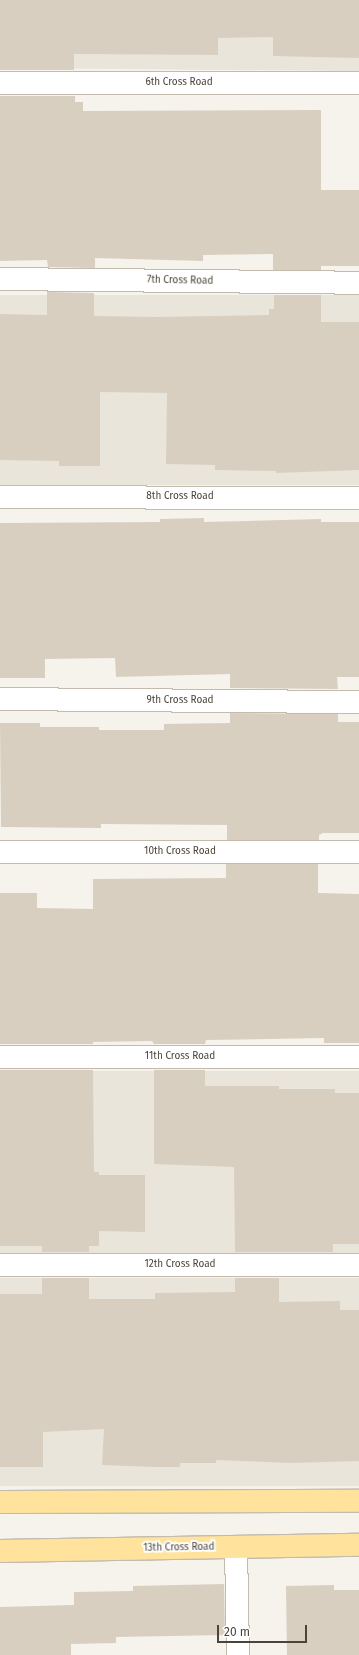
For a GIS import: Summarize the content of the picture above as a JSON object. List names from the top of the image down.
{
  "streets": {
    "main road": ["13th Cross Road"],
    "street": [
      "6th Cross Road",
      "7th Cross Road",
      "8th Cross Road",
      "9th Cross Road",
      "10th Cross Road",
      "11th Cross Road",
      "12th Cross Road"
    ]
  },
  "scale_bar": "20 m"
}
